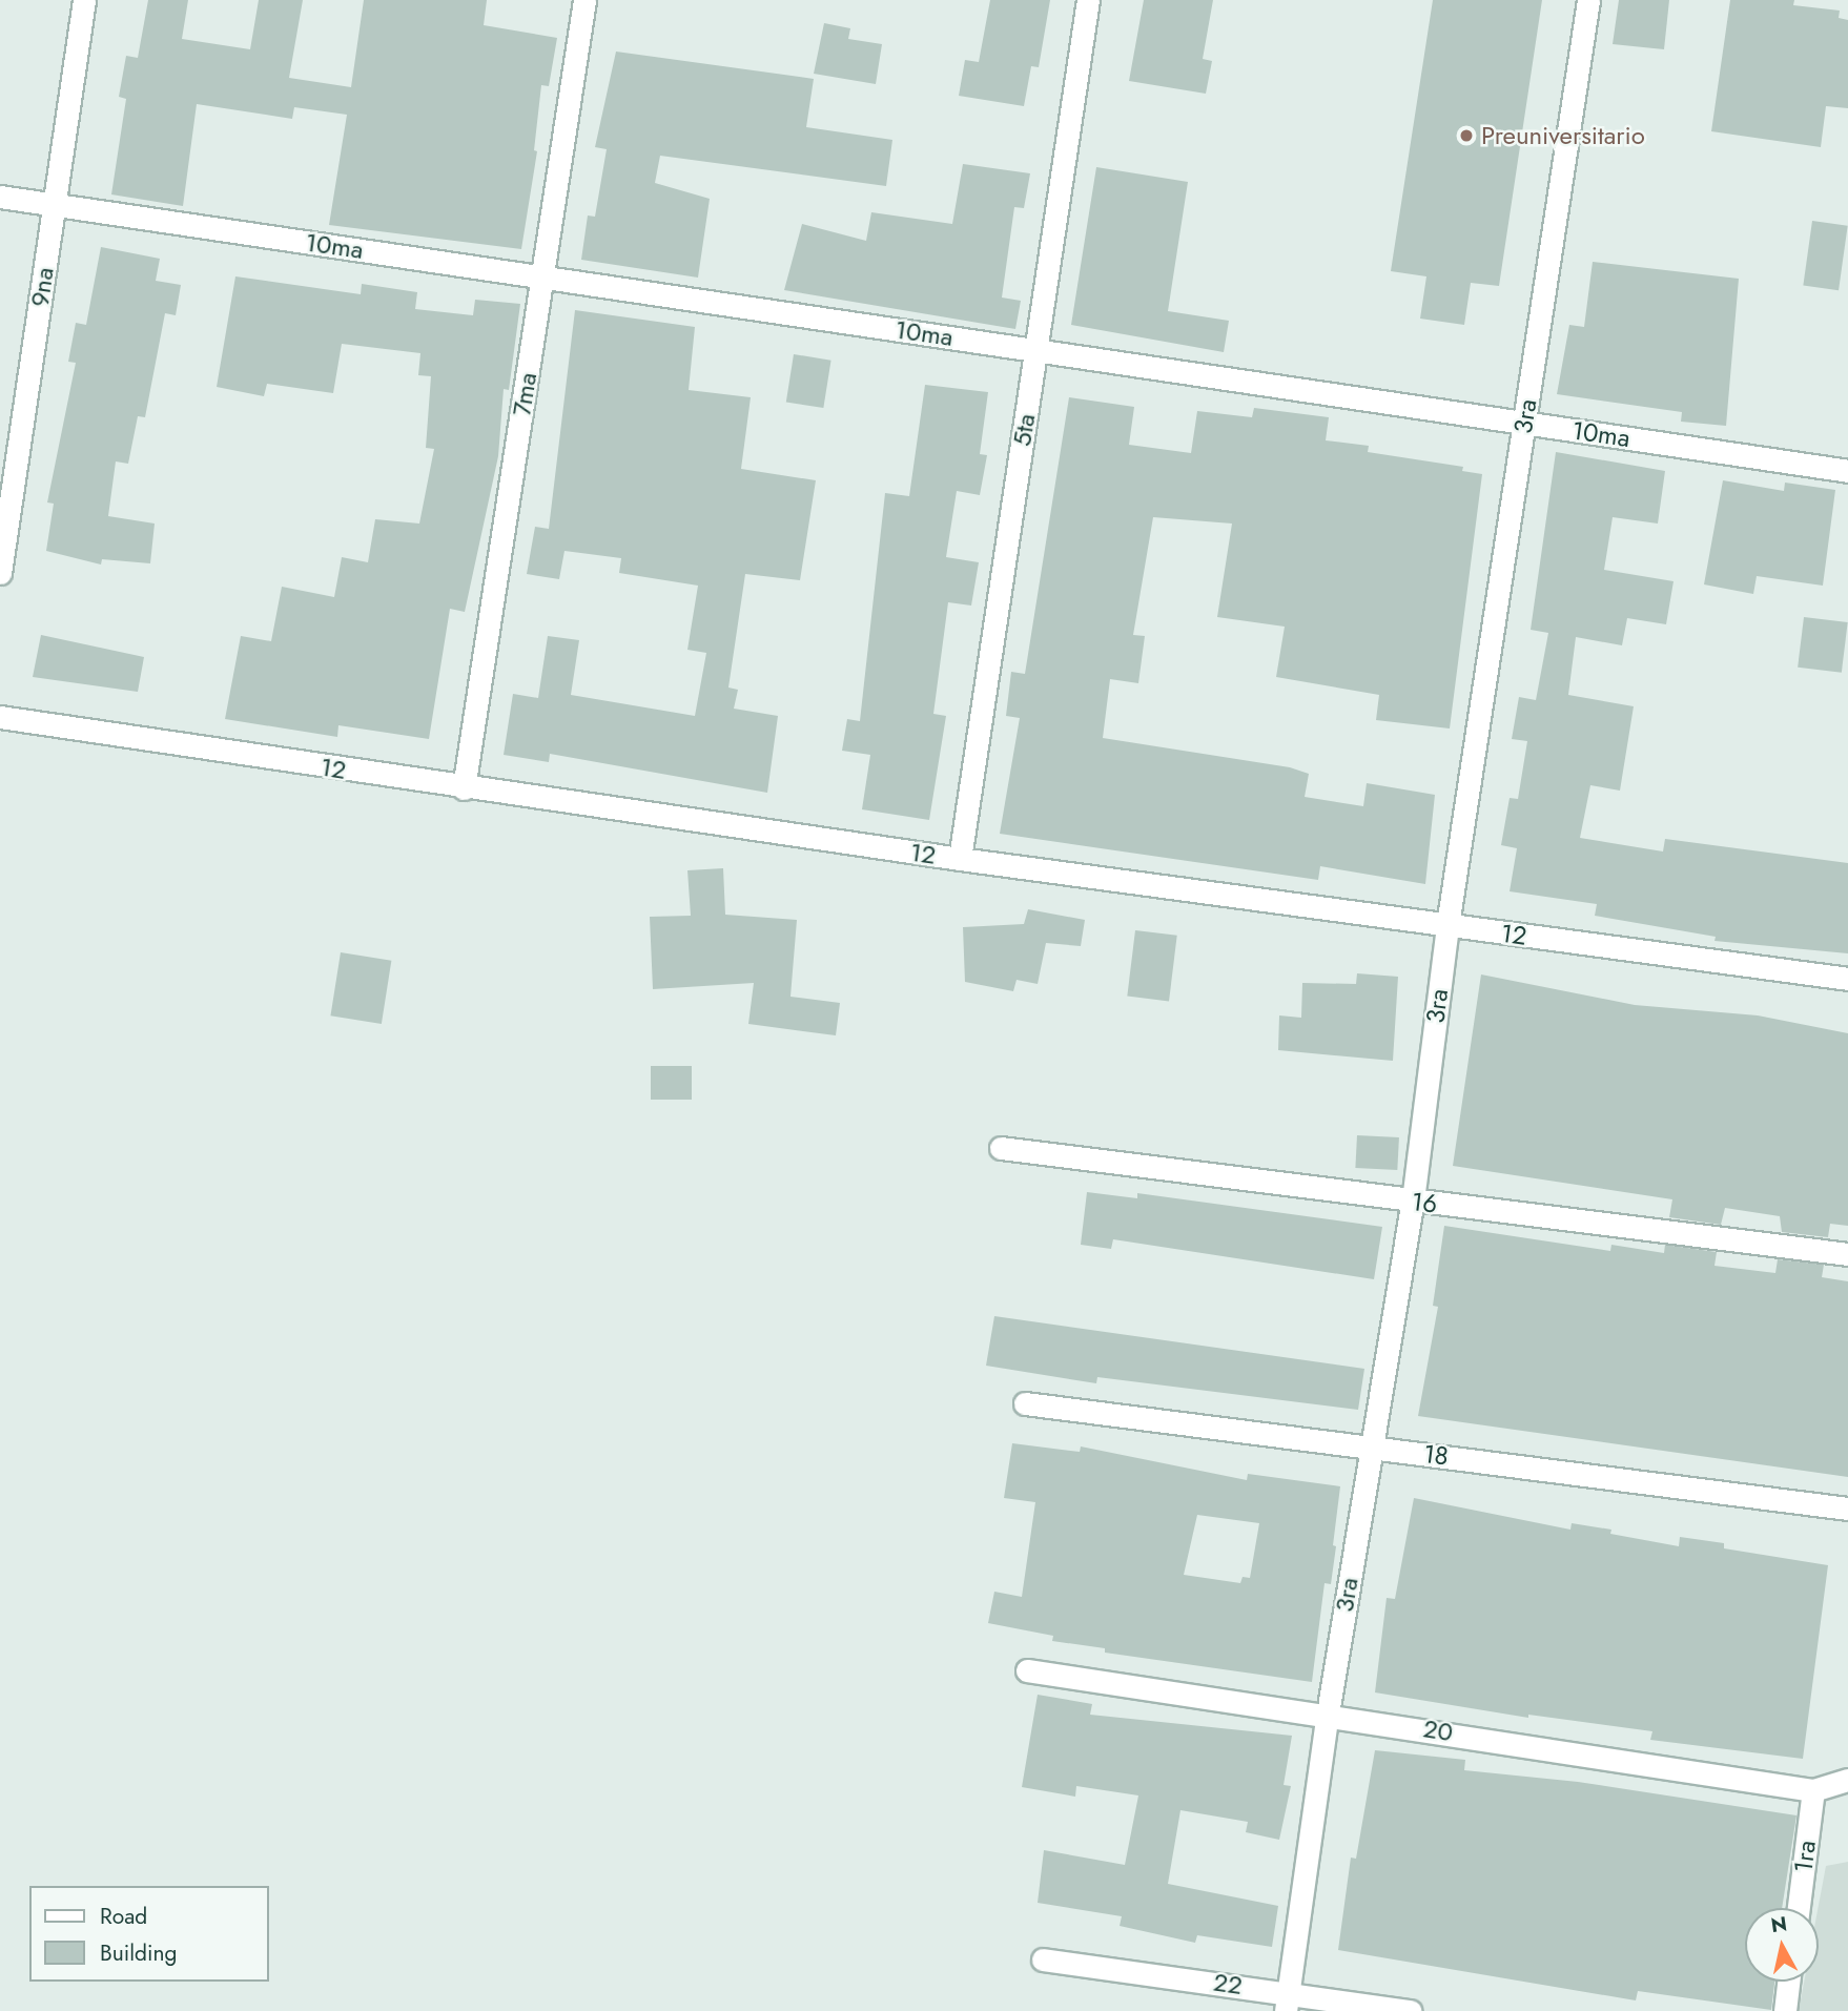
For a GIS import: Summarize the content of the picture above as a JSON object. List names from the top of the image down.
{
  "streets": {
    "street": [
      "10ma",
      "9na",
      "7ma",
      "3ra",
      "5ta",
      "12",
      "16",
      "18",
      "20",
      "1ra",
      "22"
    ]
  },
  "crossings": [
    ["10ma", "9na"],
    ["10ma", "7ma"],
    ["10ma", "3ra"],
    ["10ma", "5ta"],
    ["7ma", "12"],
    ["3ra", "12"],
    ["3ra", "16"],
    ["3ra", "18"],
    ["3ra", "20"],
    ["3ra", "22"],
    ["5ta", "12"],
    ["20", "1ra"]
  ],
  "places": ["Preuniversitario"],
  "legend": ["Road", "Building"],
  "north": "top"
}
